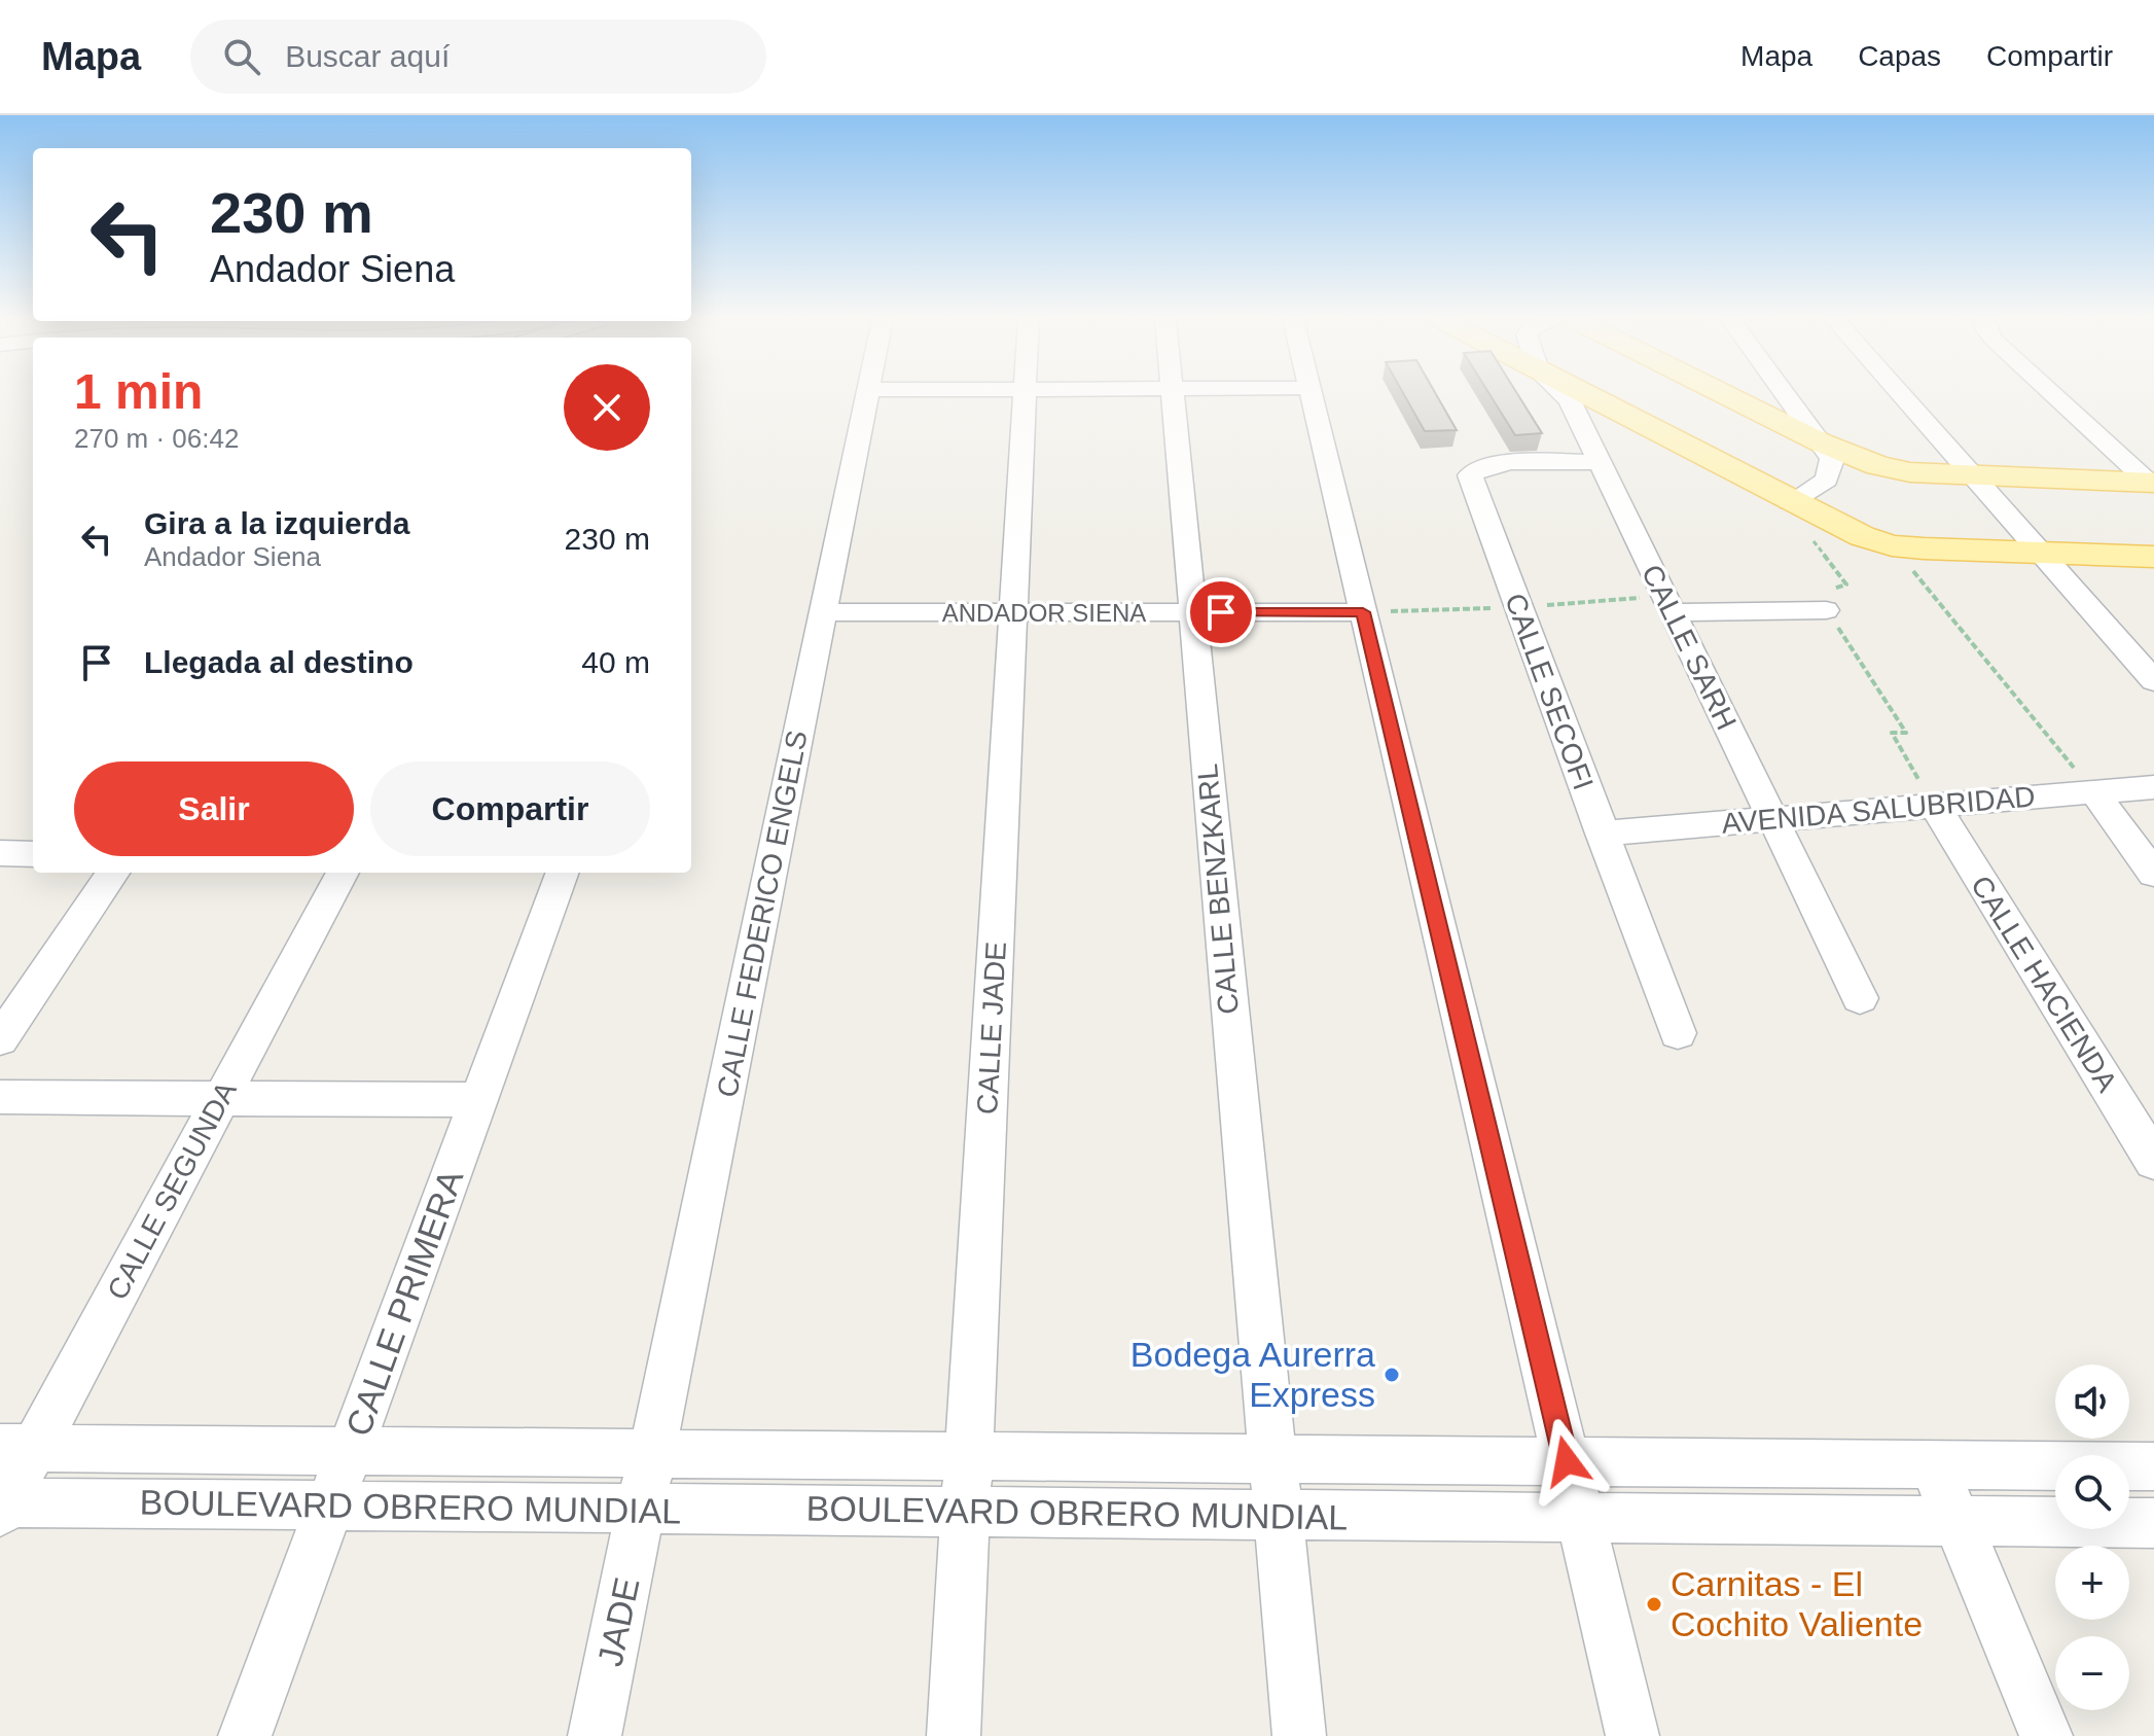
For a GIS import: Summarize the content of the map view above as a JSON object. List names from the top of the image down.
{
  "streets": {
    "street": [
      "ANDADOR SIENA",
      "CALLE SARH",
      "CALLE SECOFI",
      "AVENIDA SALUBRIDAD",
      "CALLE BENZKARL",
      "CALLE FEDERICO ENGELS",
      "CALLE HACIENDA",
      "CALLE JADE",
      "CALLE SEGUNDA",
      "CALLE PRIMERA",
      "BOULEVARD OBRERO MUNDIAL",
      "JADE"
    ]
  },
  "crossings": [
    ["ANDADOR SIENA", "CALLE BENZKARL"],
    ["ANDADOR SIENA", "CALLE FEDERICO ENGELS"],
    ["ANDADOR SIENA", "CALLE JADE"],
    ["CALLE SARH", "CALLE SECOFI"],
    ["CALLE SARH", "AVENIDA SALUBRIDAD"],
    ["CALLE SECOFI", "AVENIDA SALUBRIDAD"],
    ["AVENIDA SALUBRIDAD", "CALLE HACIENDA"],
    ["CALLE BENZKARL", "BOULEVARD OBRERO MUNDIAL"],
    ["CALLE FEDERICO ENGELS", "BOULEVARD OBRERO MUNDIAL"],
    ["CALLE FEDERICO ENGELS", "JADE"],
    ["CALLE JADE", "BOULEVARD OBRERO MUNDIAL"],
    ["CALLE SEGUNDA", "BOULEVARD OBRERO MUNDIAL"],
    ["CALLE PRIMERA", "BOULEVARD OBRERO MUNDIAL"],
    ["BOULEVARD OBRERO MUNDIAL", "JADE"]
  ],
  "places": ["Bodega Aurerra Express", "Carnitas - El Cochito Valiente"],
  "page": {
    "header": "Mapa",
    "search": "Buscar aquí",
    "nav": ["Mapa", "Capas", "Compartir"],
    "turn": ["230 m", "Andador Siena"],
    "heading": ["1 min", "270 m · 06:42"],
    "list": [
      {
        "name": "Gira a la izquierda",
        "note": "Andador Siena",
        "value": "230 m"
      },
      {
        "name": "Llegada al destino",
        "value": "40 m"
      }
    ],
    "buttons": ["Salir", "Compartir"],
    "map_buttons": ["+", "−"]
  }
}
